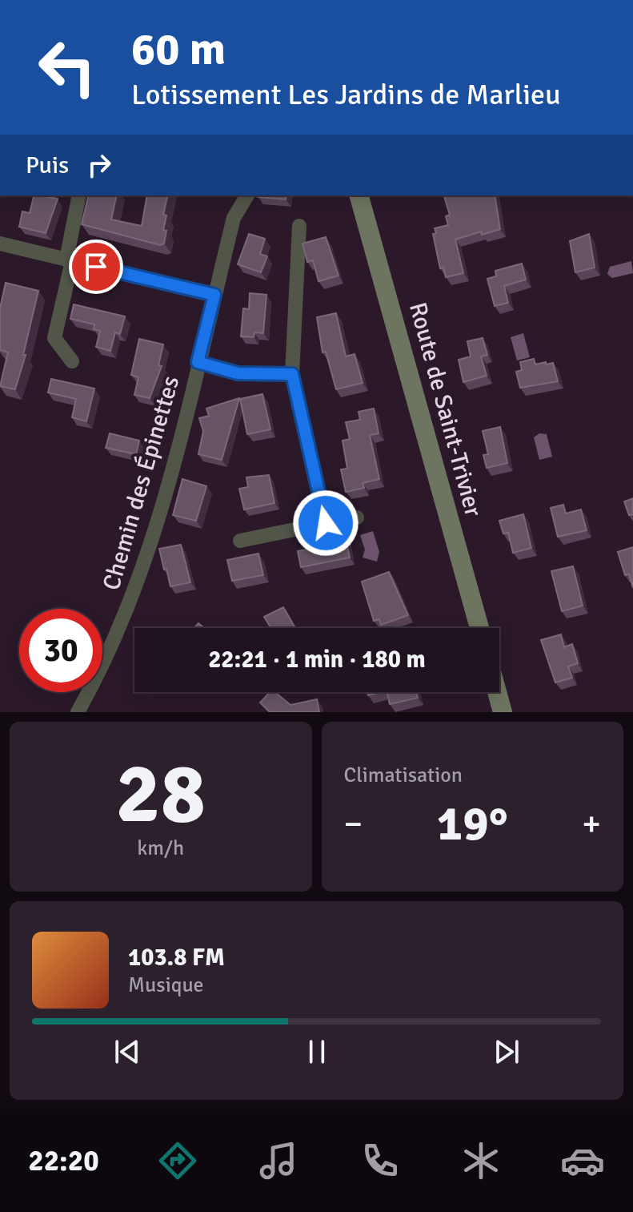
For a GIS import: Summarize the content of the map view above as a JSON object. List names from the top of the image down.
{
  "streets": {
    "main road": ["Route de Saint-Trivier"],
    "street": ["Chemin des Épinettes"]
  },
  "page": {
    "turn": ["60 m", "Lotissement Les Jardins de Marlieu"],
    "then": "Puis",
    "limit": "30",
    "trip": "22:21 · 1 min · 180 m",
    "tile": [
      ["28", "km/h"],
      "Climatisation"
    ],
    "heat": ["−", "19°", "+"],
    "song": ["103.8 FM", "Musique"],
    "tabs": "22:20"
  }
}
